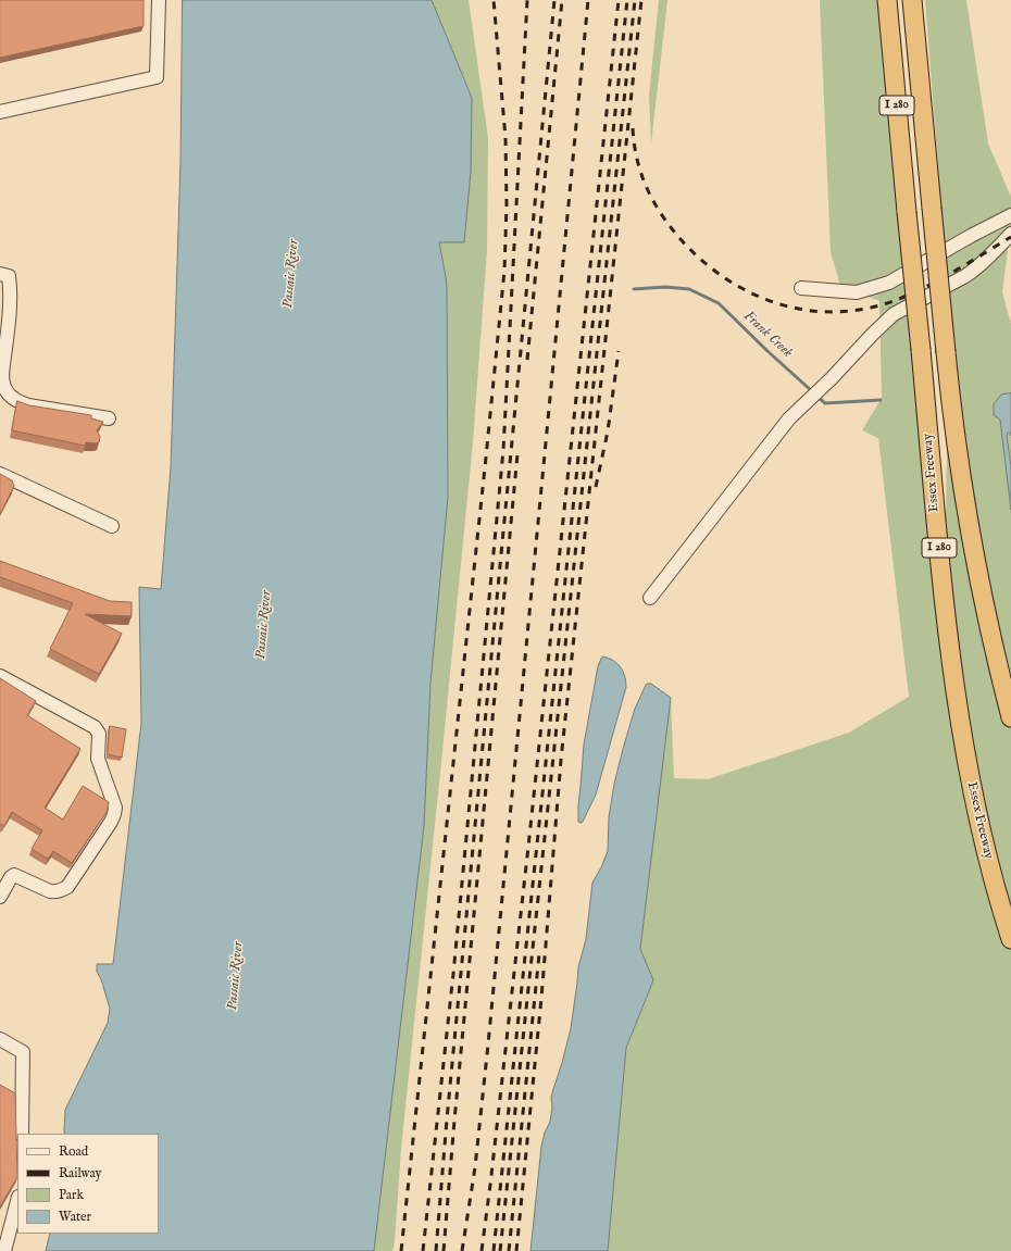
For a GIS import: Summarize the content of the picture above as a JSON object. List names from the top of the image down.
{
  "streets": {
    "highway": ["I 280", "Essex Freeway"]
  },
  "water": ["Passaic River", "Frank Creek"],
  "legend": [
    "Road",
    "Railway",
    "Park",
    "Water"
  ]
}
